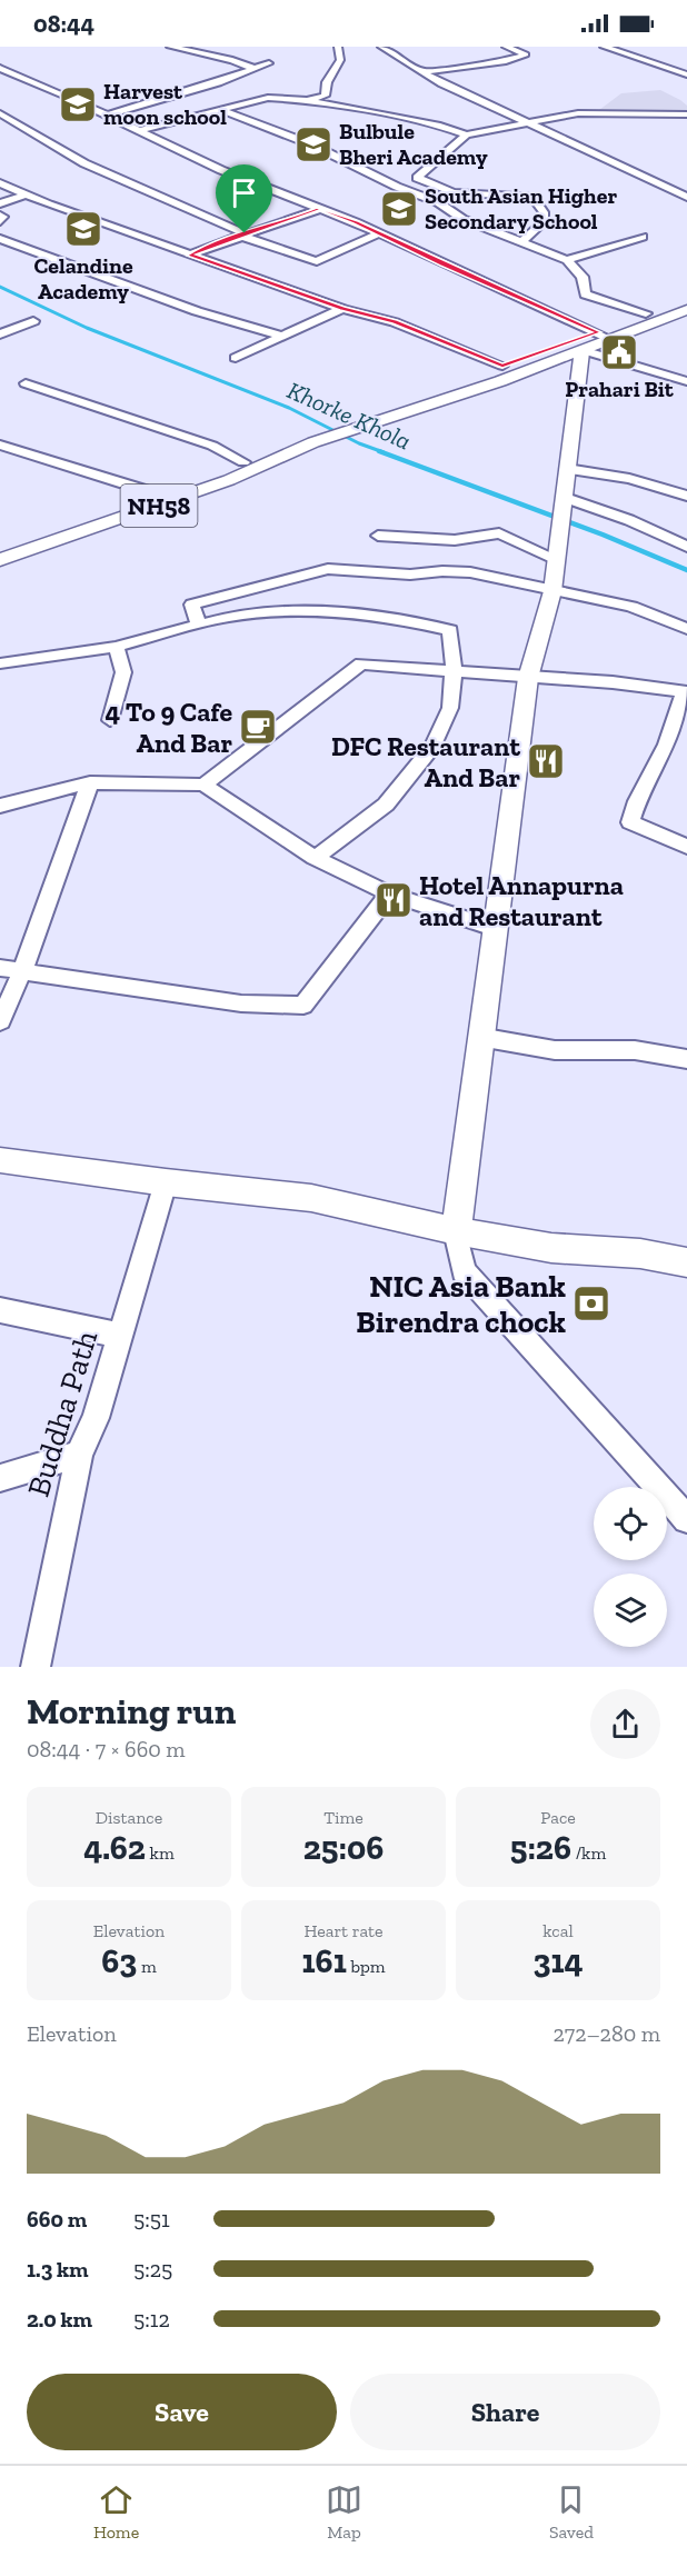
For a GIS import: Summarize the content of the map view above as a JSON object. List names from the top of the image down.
{
  "streets": {
    "main road": ["NH58"],
    "street": ["Buddha Path"]
  },
  "water": ["Khorke Khola"],
  "places": {
    "school or university": [
      "Harvest moon school",
      "Bulbule Bheri Academy",
      "South Asian Higher Secondary School",
      "Celandine Academy"
    ],
    "public building": ["Prahari Bit"],
    "cafe": ["4 To 9 Cafe And Bar"],
    "restaurant": ["DFC Restaurant And Bar", "Hotel Annapurna and Restaurant"],
    "bank": ["NIC Asia Bank Birendra chock"]
  },
  "page": {
    "status": "08:44",
    "heading": ["Morning run", "08:44 · 7 × 660 m"],
    "stats": [
      ["Distance", "4.62 km"],
      ["Time", "25:06"],
      ["Pace", "5:26 /km"],
      ["Elevation", "63 m"],
      ["Heart rate", "161 bpm"],
      ["kcal", "314"]
    ],
    "chart": ["Elevation", "272–280 m"],
    "list": [
      {
        "name": "660 m",
        "note": "5:51"
      },
      {
        "name": "1.3 km",
        "note": "5:25"
      },
      {
        "name": "2.0 km",
        "note": "5:12"
      }
    ],
    "buttons": ["Save", "Share"],
    "tabs": ["Home", "Map", "Saved"]
  }
}
